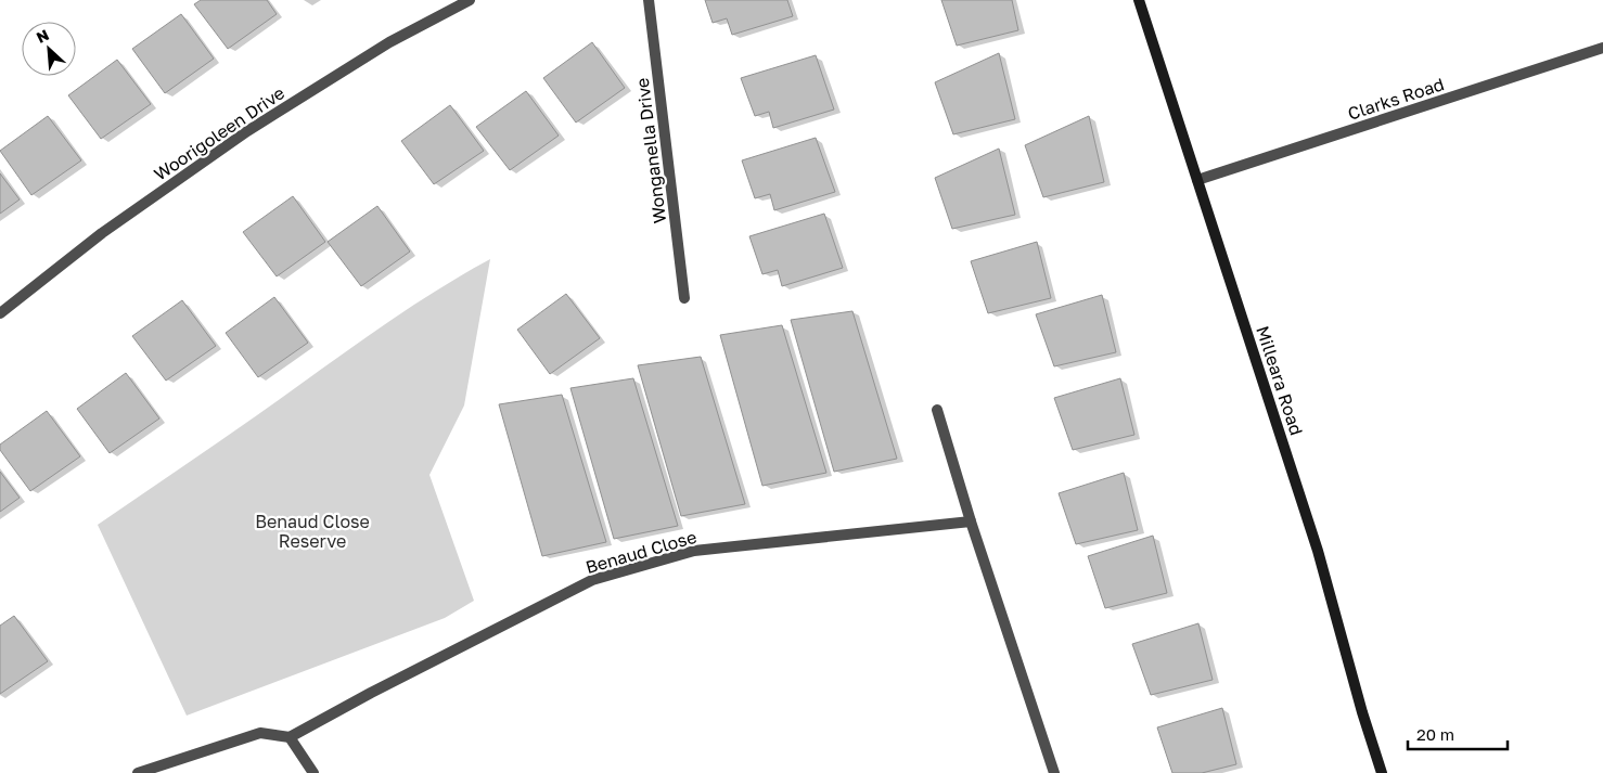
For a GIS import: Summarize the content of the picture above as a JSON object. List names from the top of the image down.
{
  "streets": {
    "main road": ["Milleara Road"],
    "street": [
      "Clarks Road",
      "Woorigoleen Drive",
      "Wonganella Drive",
      "Benaud Close"
    ]
  },
  "crossings": [
    ["Clarks Road", "Milleara Road"]
  ],
  "parks": ["Benaud Close Reserve"],
  "scale_bar": "20 m",
  "north": "top left"
}
